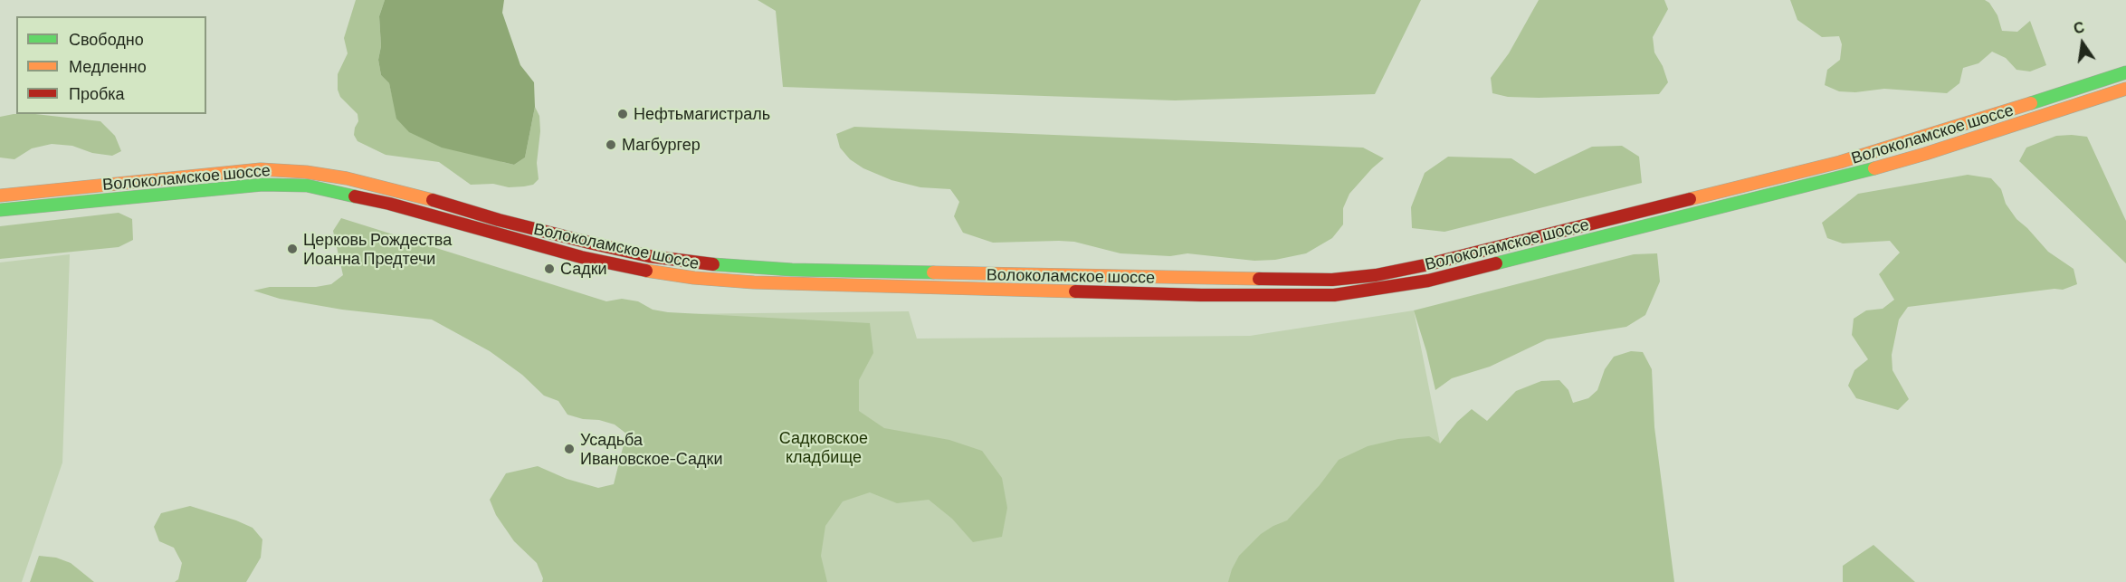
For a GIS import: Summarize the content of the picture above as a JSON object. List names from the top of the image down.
{
  "streets": {
    "main road": ["Волоколамское шоссе"]
  },
  "parks": ["Садковское кладбище"],
  "places": [
    "Нефтьмагистраль",
    "Магбургер",
    "Церковь Рождества Иоанна Предтечи",
    "Садки",
    "Усадьба Ивановское-Садки"
  ],
  "legend": ["Свободно", "Медленно", "Пробка"],
  "north": "top"
}
